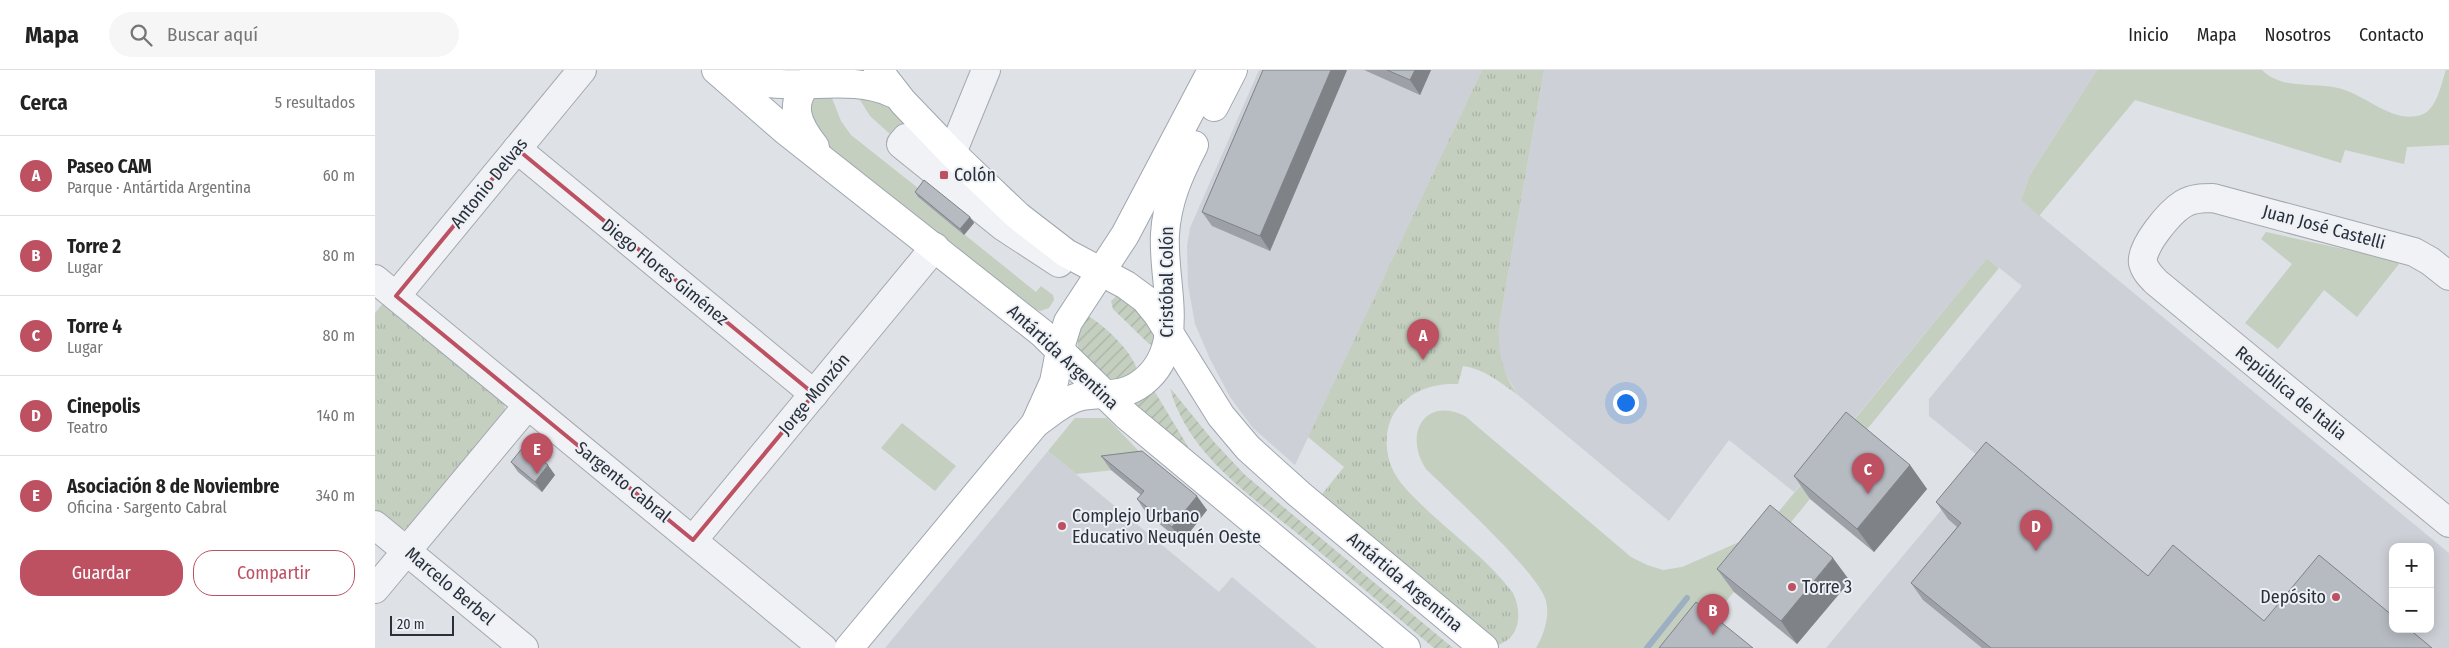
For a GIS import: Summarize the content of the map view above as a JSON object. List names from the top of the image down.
{
  "streets": {
    "main road": ["Cristóbal Colón", "Antártida Argentina"],
    "street": [
      "Antonio Delvas",
      "Juan José Castelli",
      "Diego Flores Giménez",
      "República de Italia",
      "Jorge Monzón",
      "Sargento Cabral",
      "Marcelo Berbel"
    ]
  },
  "crossings": [
    ["Antonio Delvas", "Diego Flores Giménez"],
    ["Antonio Delvas", "Sargento Cabral"],
    ["Juan José Castelli", "República de Italia"],
    ["Diego Flores Giménez", "Jorge Monzón"],
    ["Cristóbal Colón", "Antártida Argentina"],
    ["Antártida Argentina", "Jorge Monzón"],
    ["Jorge Monzón", "Sargento Cabral"]
  ],
  "places": {
    "transit": ["Colón"],
    "other": ["Complejo Urbano Educativo Neuquén Oeste", "Torre 3", "Depósito"]
  },
  "scale_bar": "20 m",
  "page": {
    "header": "Mapa",
    "search": "Buscar aquí",
    "nav": [
      "Inicio",
      "Mapa",
      "Nosotros",
      "Contacto"
    ],
    "heading": ["Cerca", "5 resultados"],
    "list": [
      {
        "mark": "A",
        "name": "Paseo CAM",
        "note": "Parque · Antártida Argentina",
        "value": "60 m"
      },
      {
        "mark": "B",
        "name": "Torre 2",
        "note": "Lugar",
        "value": "80 m"
      },
      {
        "mark": "C",
        "name": "Torre 4",
        "note": "Lugar",
        "value": "80 m"
      },
      {
        "mark": "D",
        "name": "Cinepolis",
        "note": "Teatro",
        "value": "140 m"
      },
      {
        "mark": "E",
        "name": "Asociación 8 de Noviembre",
        "note": "Oficina · Sargento Cabral",
        "value": "340 m"
      }
    ],
    "pins": [
      "A",
      "E",
      "C",
      "D",
      "B"
    ],
    "buttons": ["Guardar", "Compartir"],
    "map_buttons": ["+", "−"],
    "scale": "20 m"
  }
}
